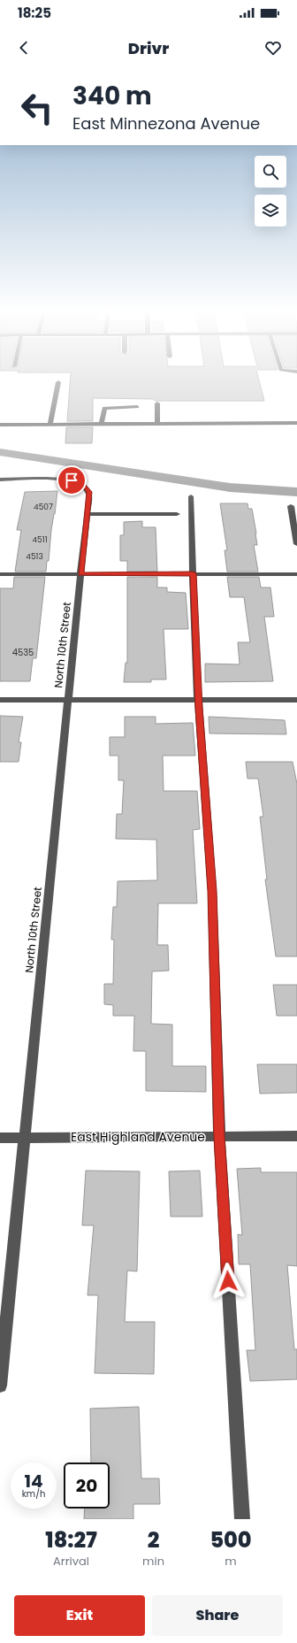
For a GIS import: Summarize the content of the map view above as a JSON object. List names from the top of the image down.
{
  "streets": {
    "street": ["North 10th Street", "East Highland Avenue"]
  },
  "crossings": [
    ["North 10th Street", "East Highland Avenue"]
  ],
  "house_numbers": [
    "4507",
    "4511",
    "4513",
    "4535"
  ],
  "page": {
    "status": "18:25",
    "header": "Drivr",
    "turn": ["340 m", "East Minnezona Avenue"],
    "speed": "14 km/h",
    "limit": "20",
    "eta": [
      "18:27",
      "Arrival",
      "2",
      "min",
      "500",
      "m"
    ],
    "buttons": ["Exit", "Share"]
  }
}
